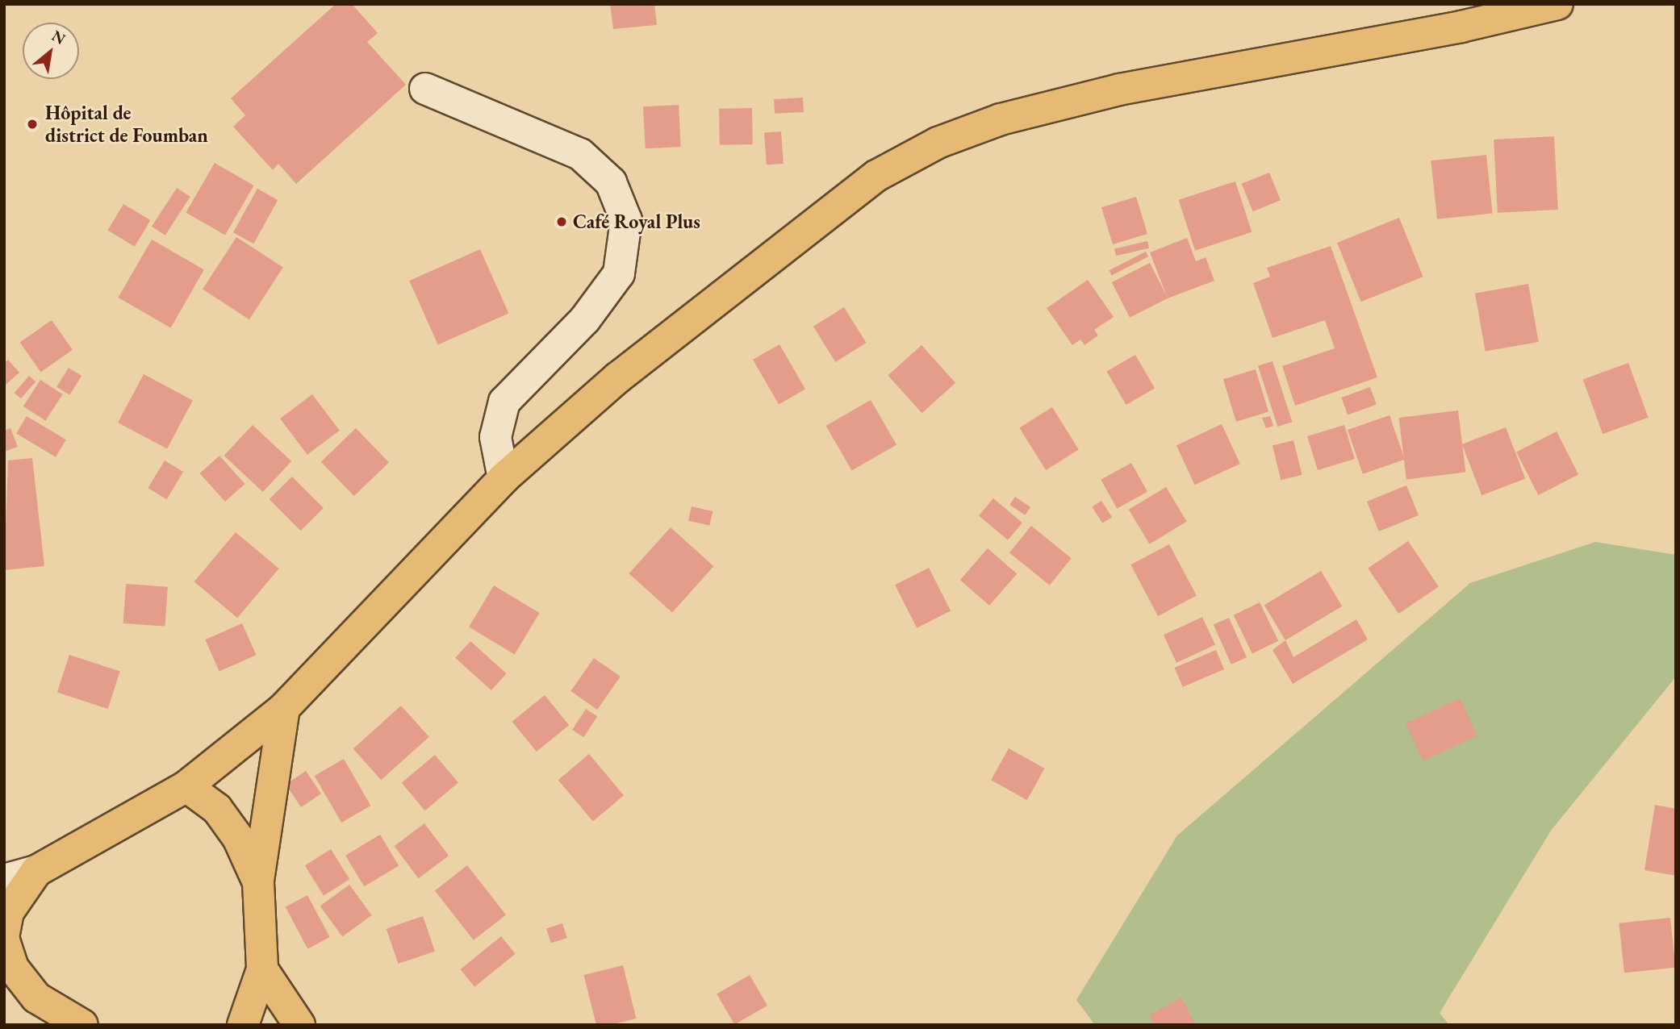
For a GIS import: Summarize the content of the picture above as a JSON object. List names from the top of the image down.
{
  "places": ["Hôpital de district de Foumban", "Café Royal Plus"],
  "north": "top right"
}
